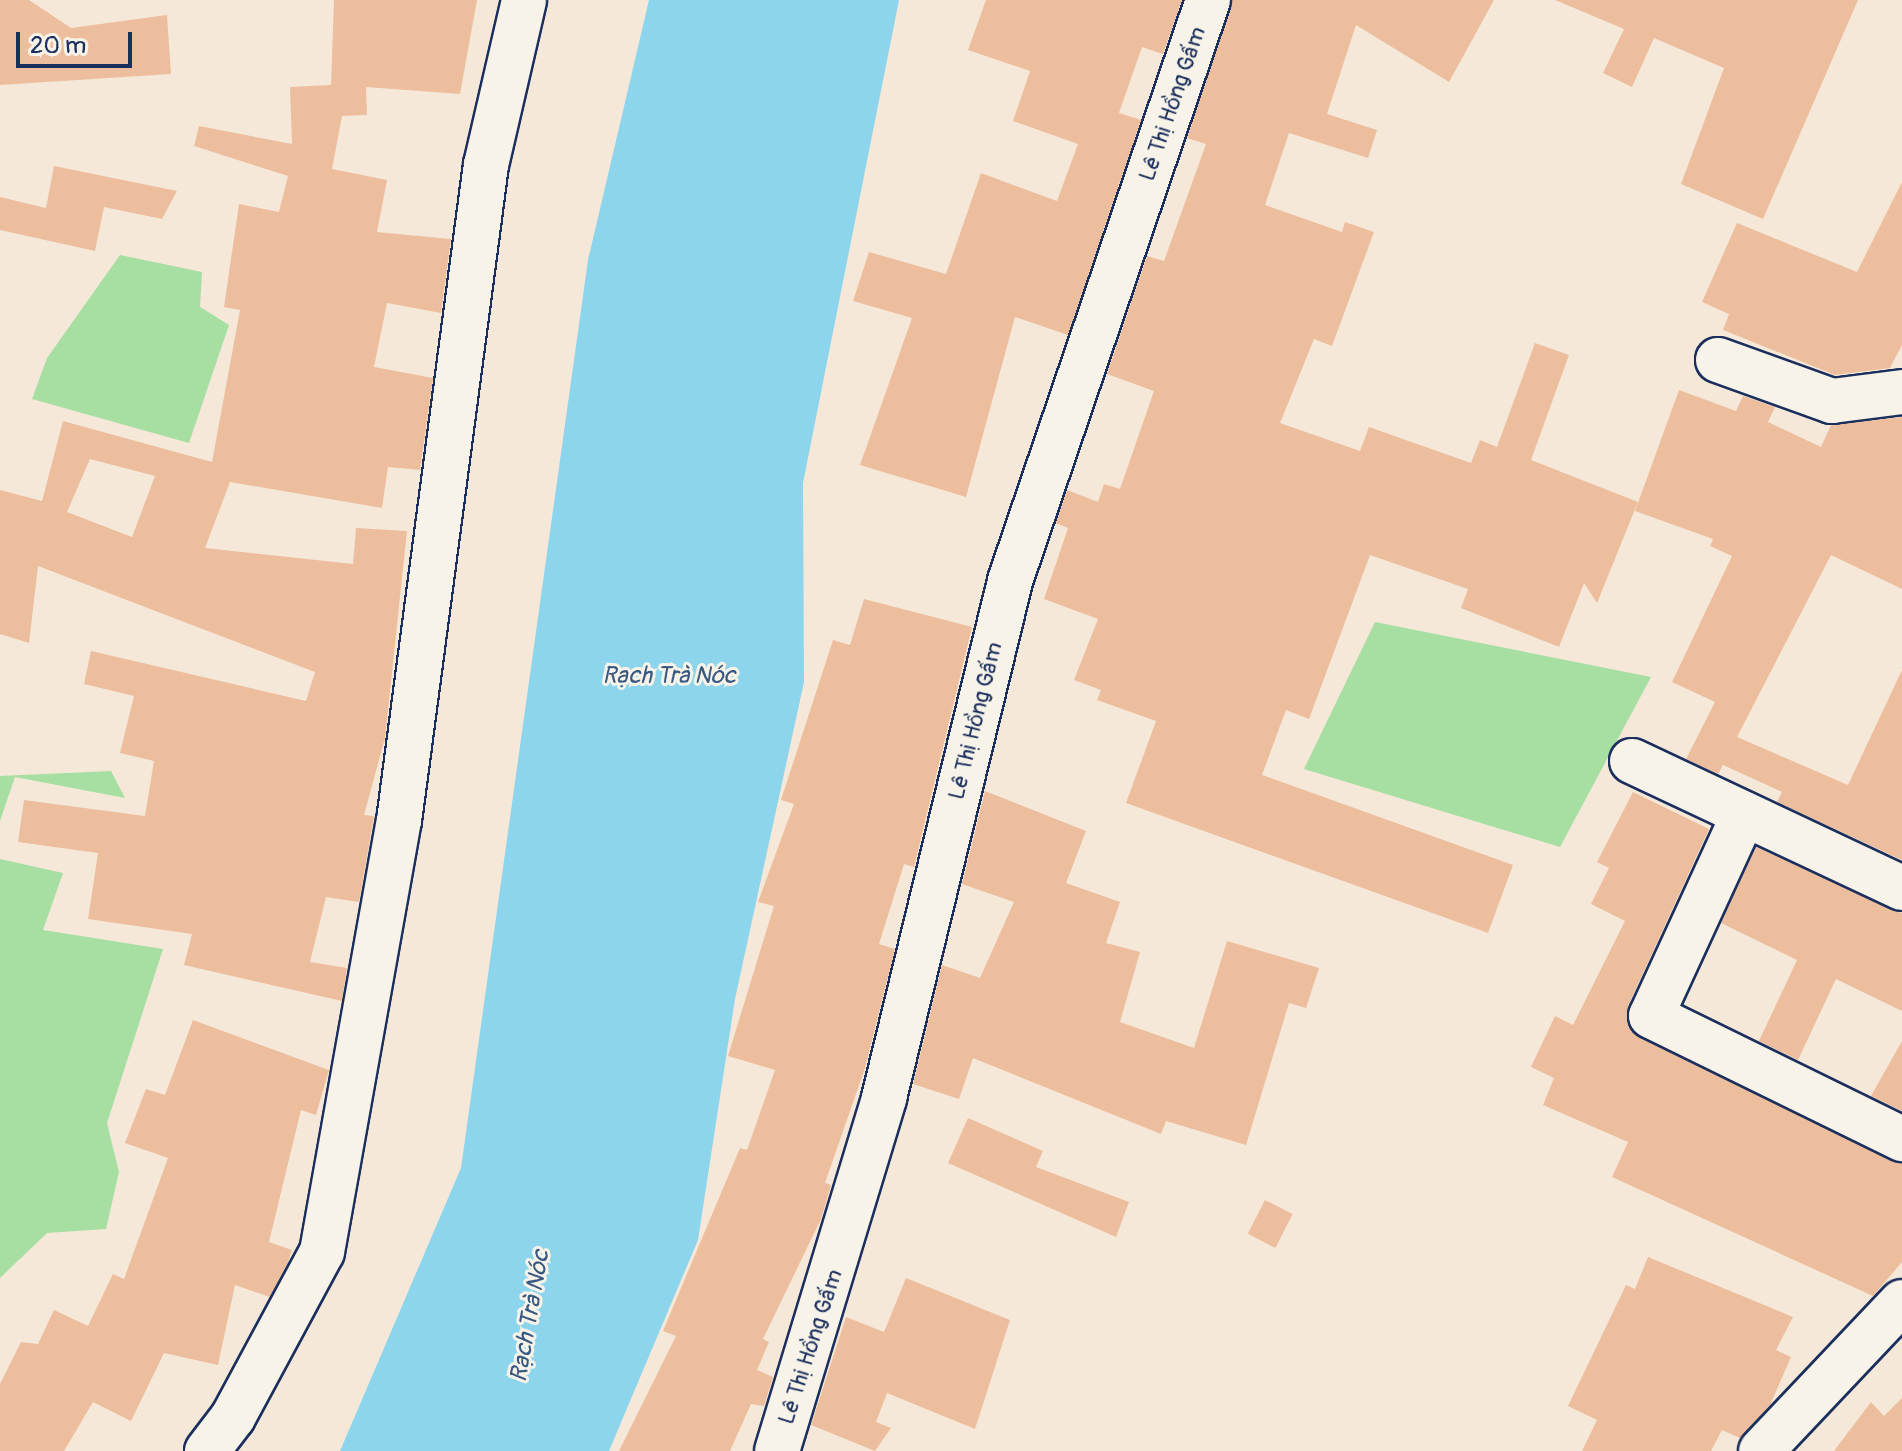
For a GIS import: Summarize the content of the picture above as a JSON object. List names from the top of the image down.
{
  "streets": {
    "street": ["Lê Thị Hồng Gấm"]
  },
  "water": ["Rạch Trà Nóc"],
  "scale_bar": "20 m"
}
